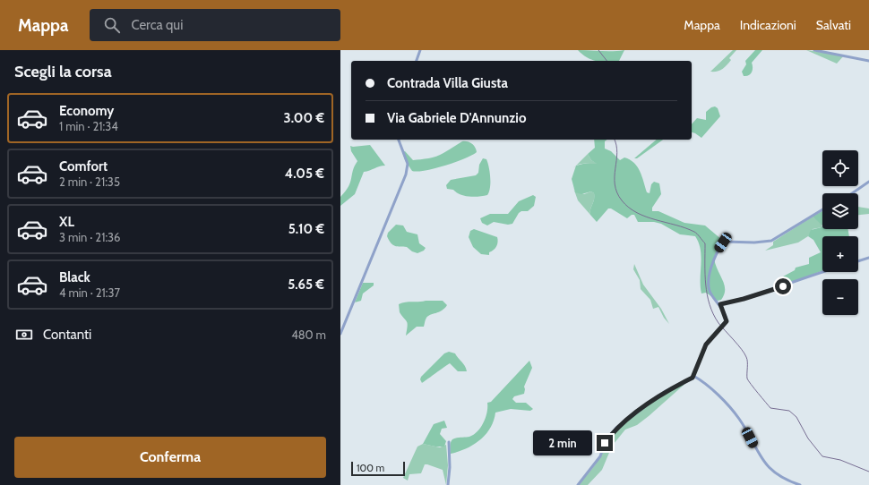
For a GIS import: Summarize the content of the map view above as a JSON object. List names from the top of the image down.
{
  "scale_bar": "100 m",
  "page": {
    "header": "Mappa",
    "search": "Cerca qui",
    "nav": ["Mappa", "Indicazioni", "Salvati"],
    "heading": "Scegli la corsa",
    "banner": ["Contrada Villa Giusta", "Via Gabriele D'Annunzio"],
    "list": [
      {
        "name": "Economy",
        "note": "1 min · 21:34",
        "value": "3.00 €"
      },
      {
        "name": "Comfort",
        "note": "2 min · 21:35",
        "value": "4.05 €"
      },
      {
        "name": "XL",
        "note": "3 min · 21:36",
        "value": "5.10 €"
      },
      {
        "name": "Black",
        "note": "4 min · 21:37",
        "value": "5.65 €"
      }
    ],
    "map_buttons": ["+", "−"],
    "pay": ["Contanti", "480 m"],
    "buttons": "Conferma",
    "bubble": "2 min",
    "scale": "100 m"
  }
}
